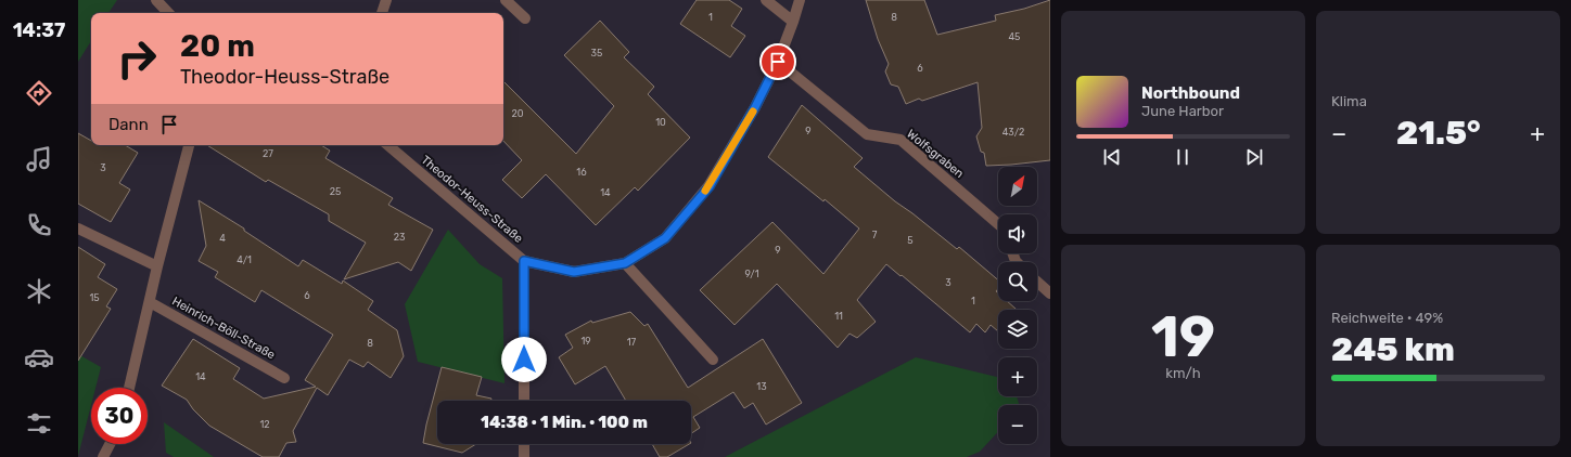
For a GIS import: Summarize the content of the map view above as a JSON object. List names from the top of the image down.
{
  "streets": {
    "street": ["Wolfsgraben", "Theodor-Heuss-Straße", "Heinrich-Böll-Straße"]
  },
  "crossings": [
    ["Wolfsgraben", "Theodor-Heuss-Straße"]
  ],
  "house_numbers": [
    "1",
    "8",
    "45",
    "35",
    "6",
    "20",
    "10",
    "9",
    "43/2",
    "27",
    "3",
    "16",
    "25",
    "14",
    "7",
    "23",
    "4",
    "5",
    "9",
    "4/1",
    "9/1",
    "3",
    "6",
    "15",
    "1",
    "11",
    "19",
    "17",
    "8",
    "14",
    "13",
    "12"
  ],
  "north": "top right",
  "page": {
    "tabs": "14:37",
    "tile": [
      "Klima",
      ["19", "km/h"],
      ["Reichweite · 49%", "245 km"]
    ],
    "turn": ["20 m", "Theodor-Heuss-Straße"],
    "song": ["Northbound", "June Harbor"],
    "then": "Dann",
    "heat": ["−", "21.5°", "+"],
    "map_buttons": ["+", "−"],
    "limit": "30",
    "trip": "14:38 · 1 Min. · 100 m"
  }
}
